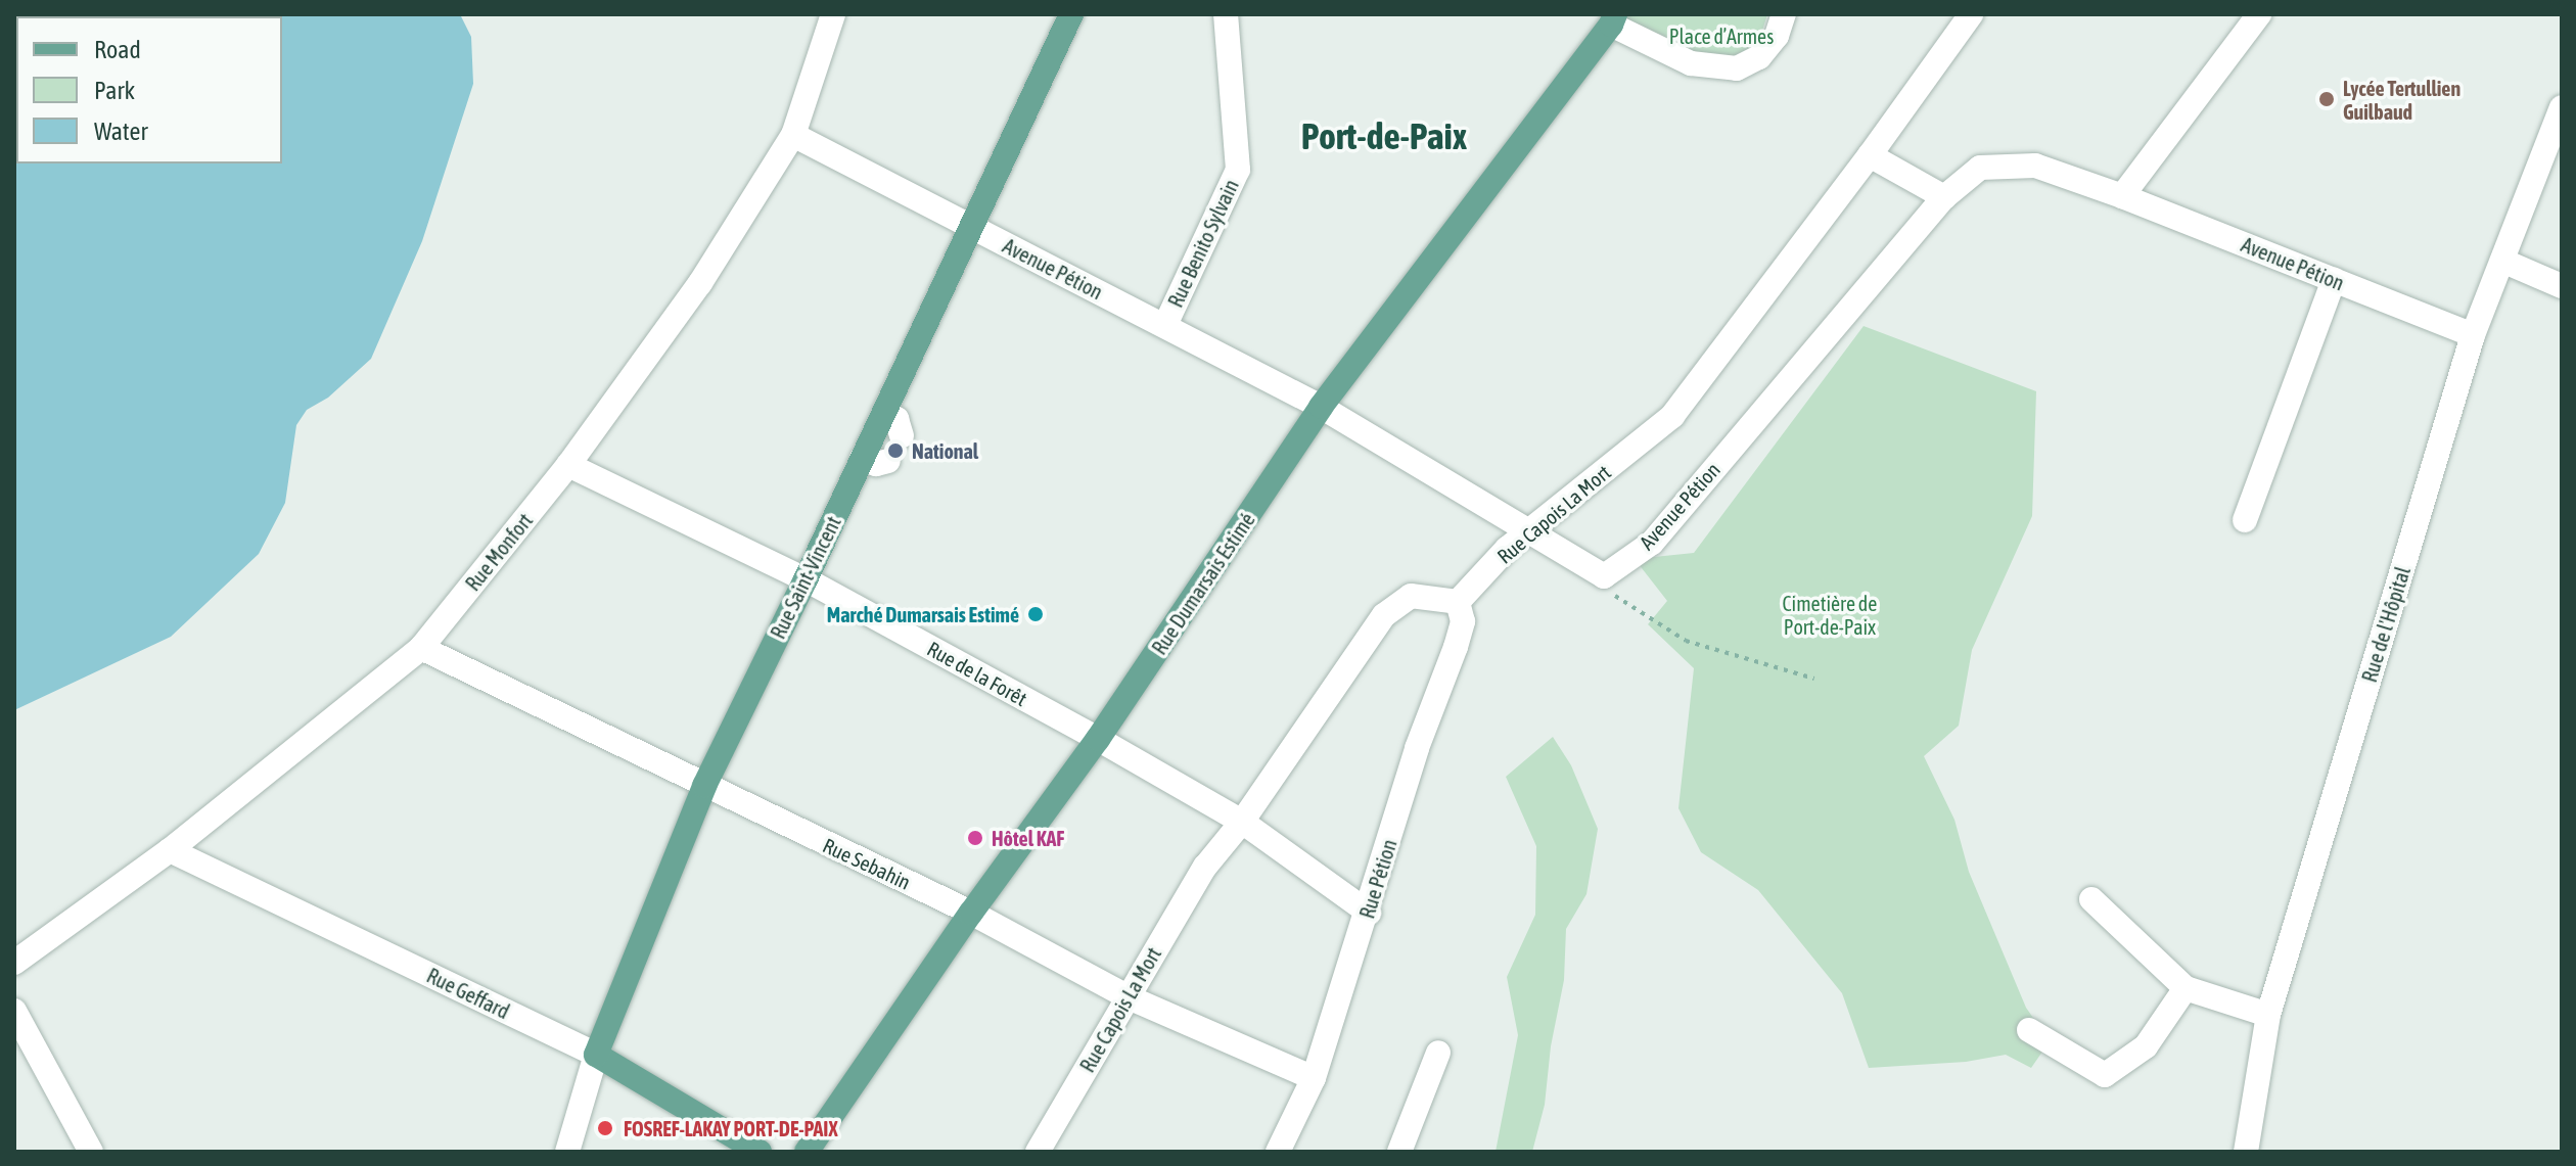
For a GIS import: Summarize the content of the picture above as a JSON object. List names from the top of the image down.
{
  "streets": {
    "main road": ["Rue Saint-Vincent", "Rue Dumarsais Estimé", "Rue Geffard"],
    "street": [
      "Rue Benito Sylvain",
      "Avenue Pétion",
      "Rue Capois La Mort",
      "Rue Monfort",
      "Rue de l'Hôpital",
      "Rue de la Forêt",
      "Rue Sebahin",
      "Rue Pétion"
    ]
  },
  "crossings": [
    ["Rue Benito Sylvain", "Avenue Pétion"],
    ["Avenue Pétion", "Rue Capois La Mort"],
    ["Avenue Pétion", "Rue Monfort"],
    ["Avenue Pétion", "Rue Saint-Vincent"],
    ["Avenue Pétion", "Rue Dumarsais Estimé"],
    ["Avenue Pétion", "Rue de l'Hôpital"],
    ["Rue Capois La Mort", "Rue de la Forêt"],
    ["Rue Capois La Mort", "Rue Sebahin"],
    ["Rue Capois La Mort", "Rue Pétion"],
    ["Rue Monfort", "Rue de la Forêt"],
    ["Rue Monfort", "Rue Sebahin"],
    ["Rue Monfort", "Rue Geffard"],
    ["Rue Saint-Vincent", "Rue de la Forêt"],
    ["Rue Saint-Vincent", "Rue Sebahin"],
    ["Rue Saint-Vincent", "Rue Geffard"],
    ["Rue Dumarsais Estimé", "Rue de la Forêt"],
    ["Rue Dumarsais Estimé", "Rue Sebahin"],
    ["Rue de la Forêt", "Rue Pétion"],
    ["Rue Sebahin", "Rue Pétion"]
  ],
  "districts": ["Port-de-Paix"],
  "parks": ["Place d’Armes", "Cimetière de Port-de-Paix"],
  "places": [
    "Lycée Tertullien Guilbaud",
    "National",
    "Marché Dumarsais Estimé",
    "Hôtel KAF",
    "FOSREF-LAKAY PORT-DE-PAIX"
  ],
  "legend": ["Road", "Park", "Water"]
}
